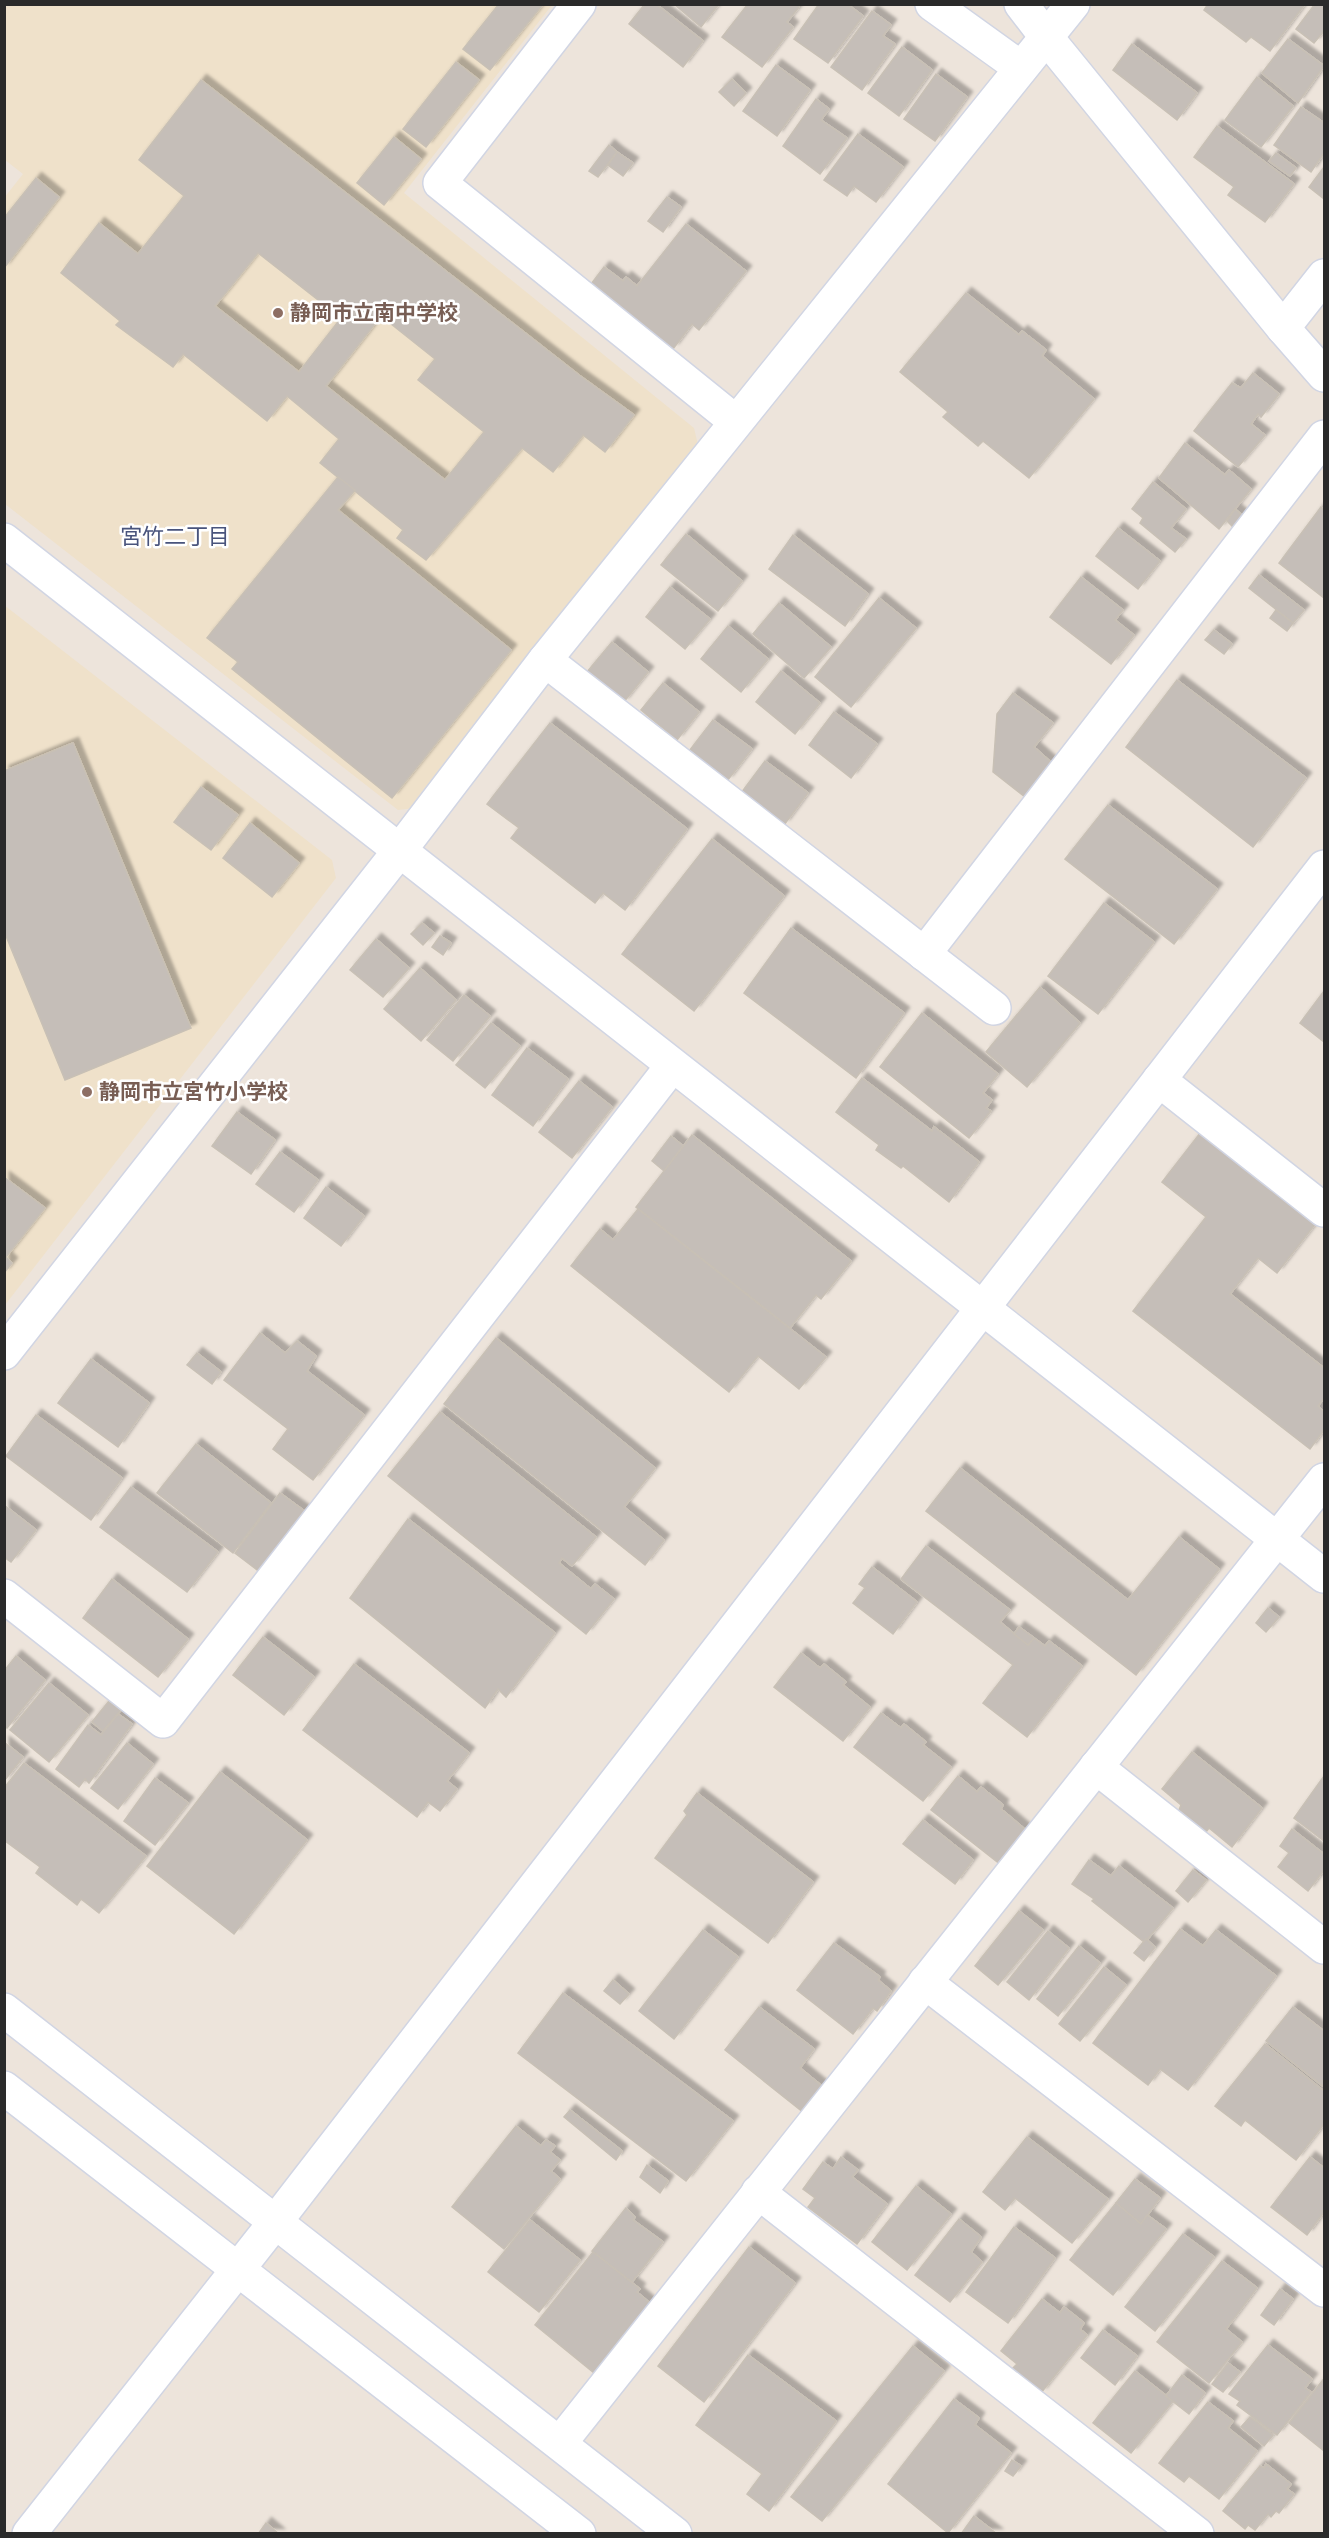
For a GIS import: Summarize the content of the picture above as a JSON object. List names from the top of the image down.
{
  "districts": ["宮竹二丁目"],
  "places": ["静岡市立南中学校", "静岡市立宮竹小学校"]
}
